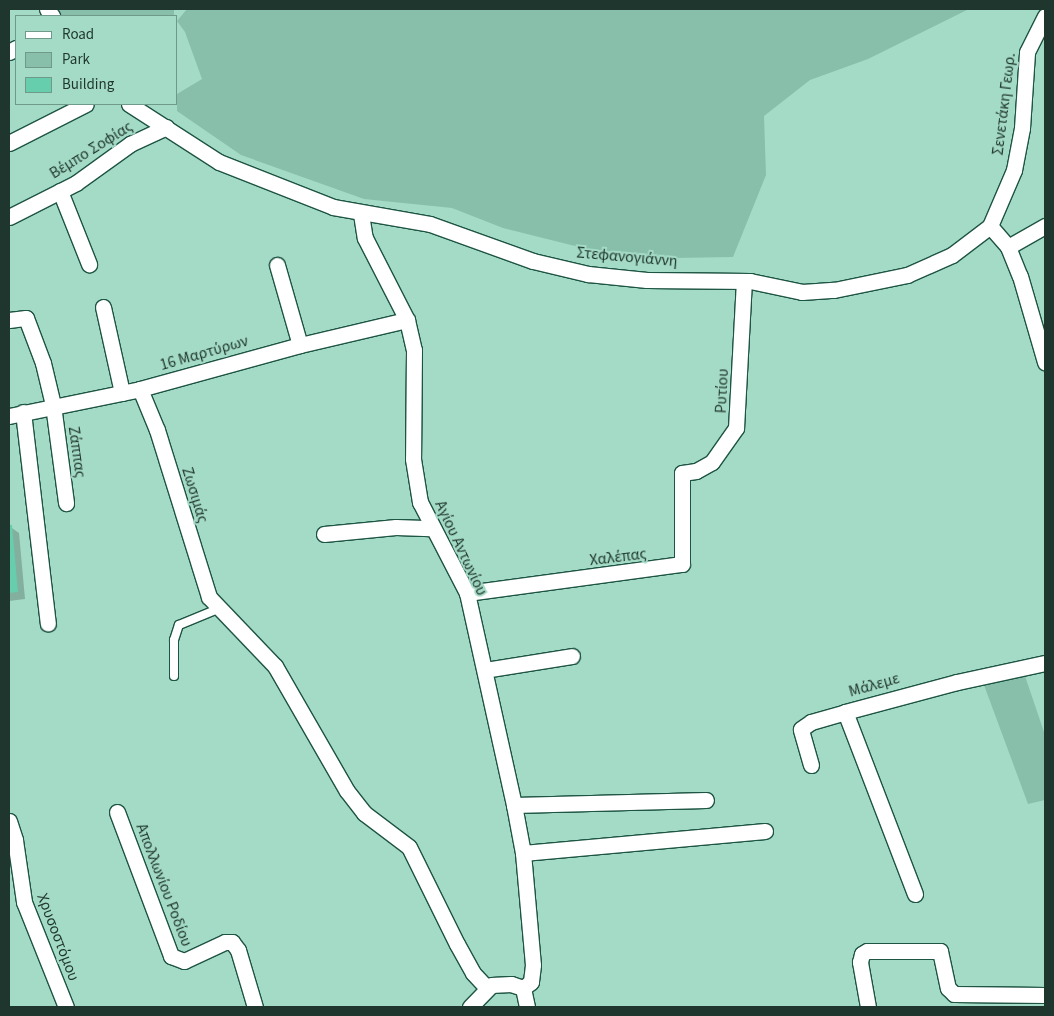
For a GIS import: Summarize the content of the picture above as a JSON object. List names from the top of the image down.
{
  "streets": {
    "street": [
      "Σενετάκη Γεωρ.",
      "Βέμπο Σοφίας",
      "Στεφανογιάννη",
      "16 Μαρτύρων",
      "Ρυτίου",
      "Ζάππας",
      "Ζωσιμάς",
      "Αγίου Αντωνίου",
      "Χαλέπας",
      "Μάλεμε",
      "Απολλωνίου Ροδίου",
      "Χρυσοστόμου"
    ]
  },
  "crossings": [
    ["Σενετάκη Γεωρ.", "Στεφανογιάννη"],
    ["Βέμπο Σοφίας", "Στεφανογιάννη"],
    ["Στεφανογιάννη", "Ρυτίου"],
    ["Στεφανογιάννη", "Αγίου Αντωνίου"],
    ["16 Μαρτύρων", "Ζάππας"],
    ["16 Μαρτύρων", "Ζωσιμάς"],
    ["16 Μαρτύρων", "Αγίου Αντωνίου"],
    ["Ρυτίου", "Χαλέπας"],
    ["Αγίου Αντωνίου", "Χαλέπας"]
  ],
  "legend": ["Road", "Park", "Building"]
}
